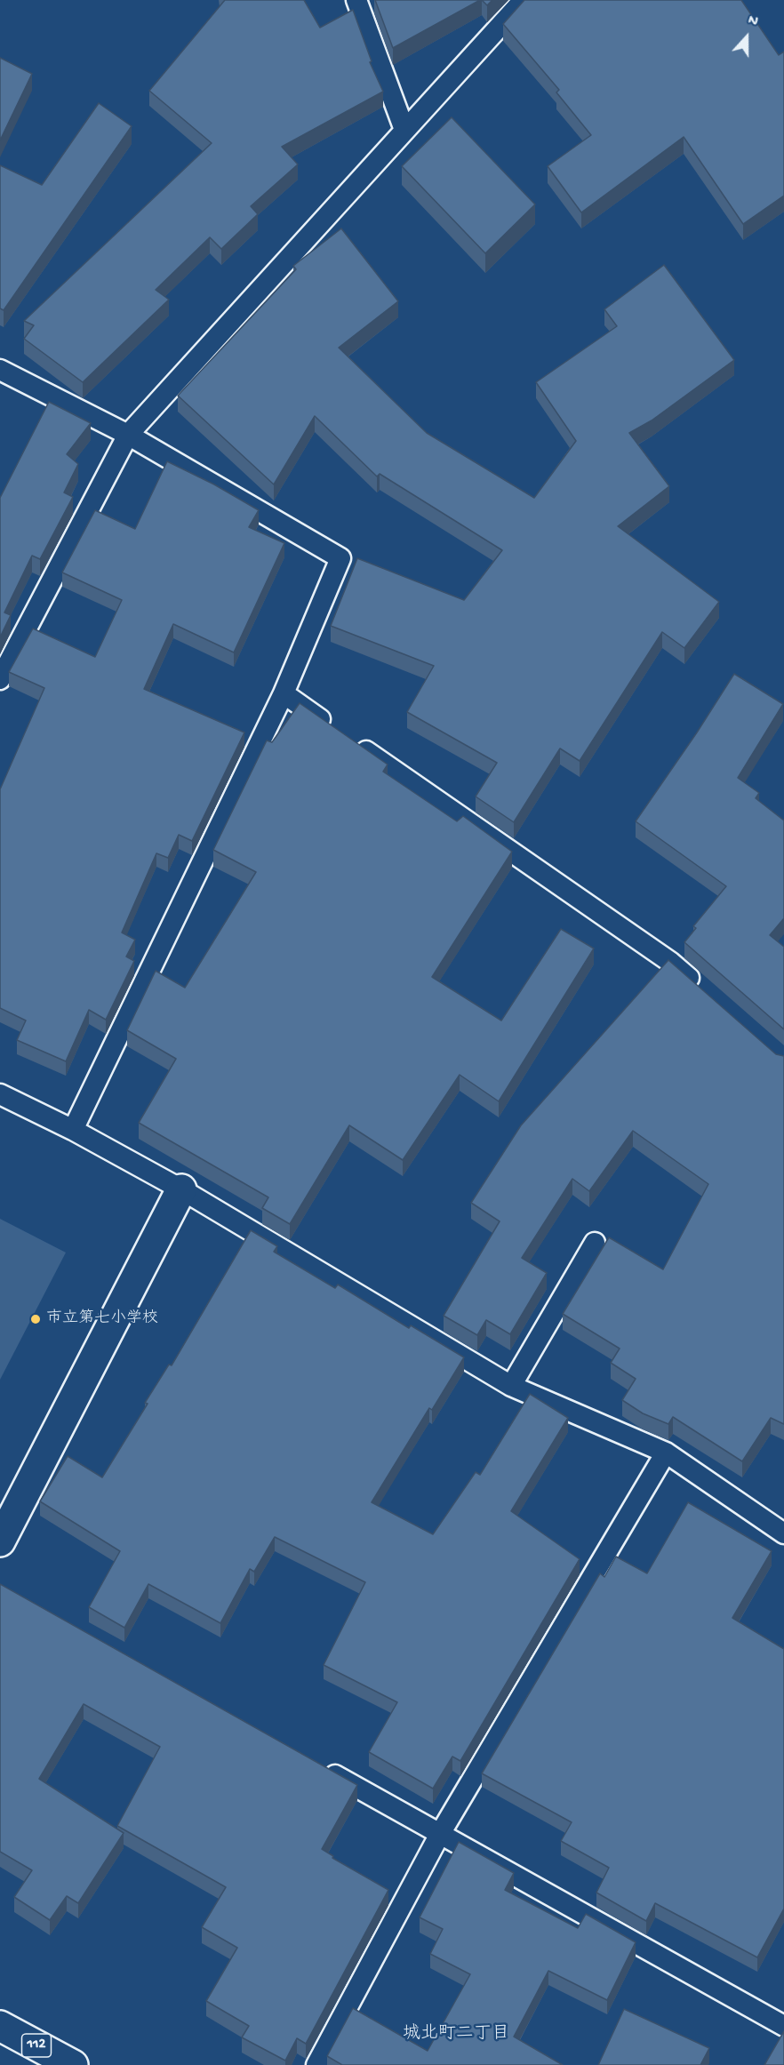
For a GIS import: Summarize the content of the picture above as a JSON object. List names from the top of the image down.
{
  "streets": {
    "main road": ["112"]
  },
  "districts": ["城北町二丁目"],
  "places": ["市立第七小学校"],
  "north": "top"
}
